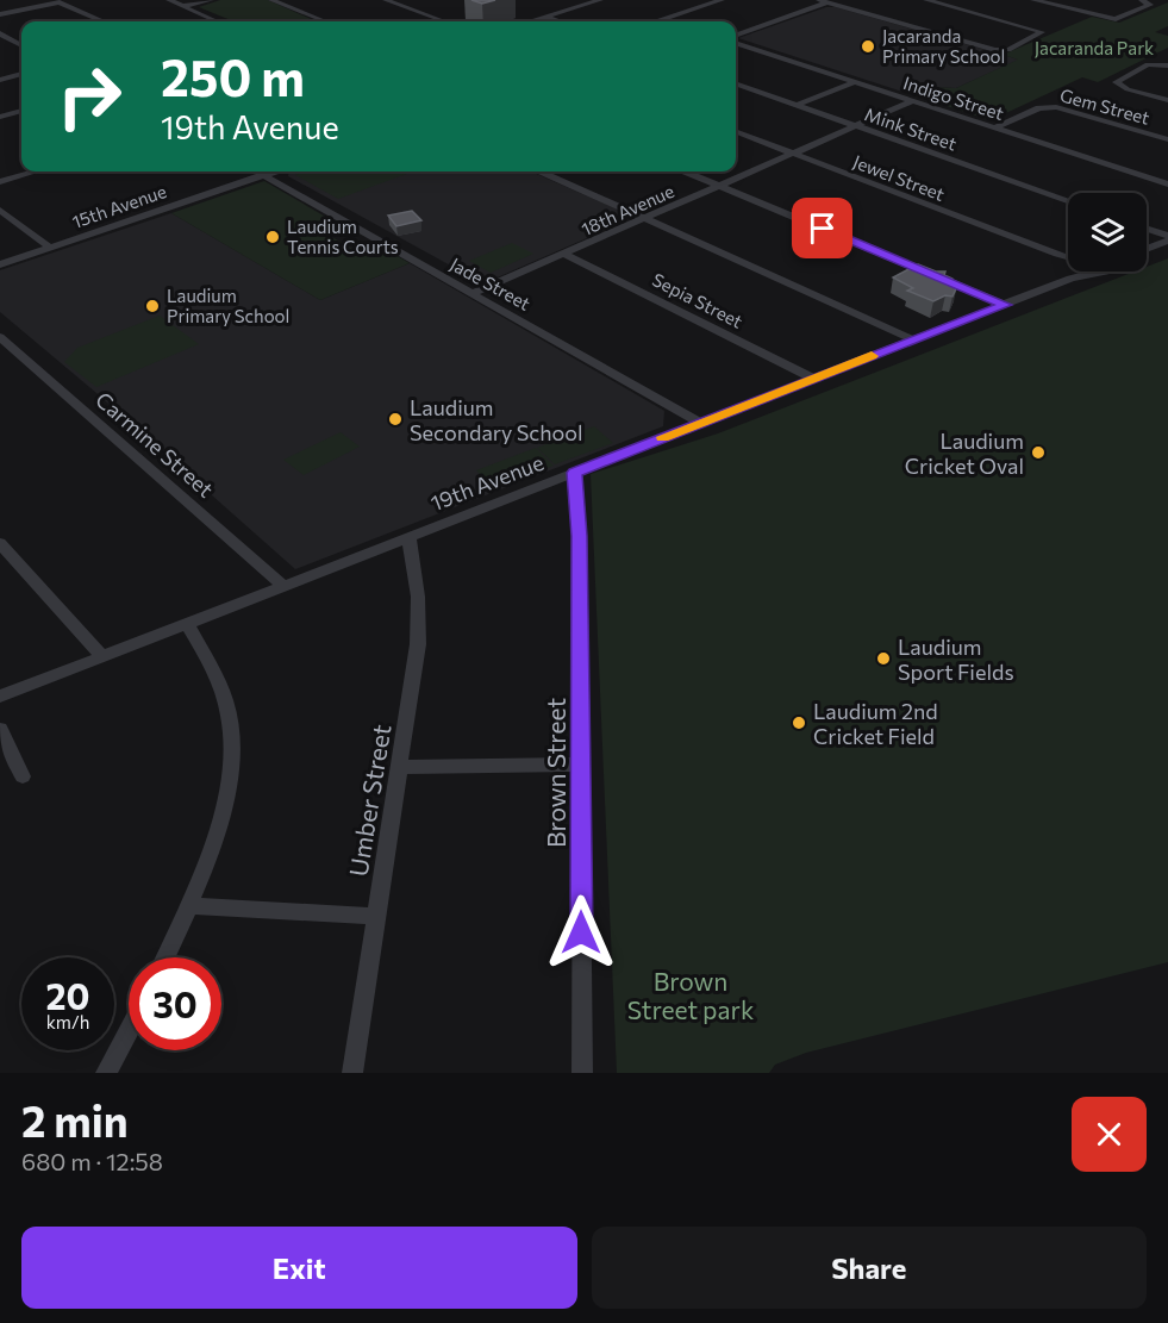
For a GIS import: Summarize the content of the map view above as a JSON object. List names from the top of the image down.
{
  "streets": {
    "street": [
      "Indigo Street",
      "Gem Street",
      "Mink Street",
      "Jewel Street",
      "15th Avenue",
      "18th Avenue",
      "Jade Street",
      "Sepia Street",
      "Carmine Street",
      "19th Avenue",
      "Brown Street",
      "Umber Street"
    ]
  },
  "crossings": [
    ["Indigo Street", "Gem Street"],
    ["Indigo Street", "18th Avenue"],
    ["Mink Street", "18th Avenue"],
    ["Jewel Street", "18th Avenue"],
    ["15th Avenue", "Jade Street"],
    ["18th Avenue", "Jade Street"],
    ["18th Avenue", "Sepia Street"],
    ["Jade Street", "19th Avenue"],
    ["Sepia Street", "19th Avenue"],
    ["Carmine Street", "19th Avenue"],
    ["19th Avenue", "Brown Street"],
    ["19th Avenue", "Umber Street"]
  ],
  "parks": ["Jacaranda Park", "Brown Street park"],
  "places": [
    "Jacaranda Primary School",
    "Laudium Tennis Courts",
    "Laudium Primary School",
    "Laudium Secondary School",
    "Laudium Cricket Oval",
    "Laudium Sport Fields",
    "Laudium 2nd Cricket Field"
  ],
  "page": {
    "turn": ["250 m", "19th Avenue"],
    "speed": "20 km/h",
    "limit": "30",
    "heading": ["2 min", "680 m · 12:58"],
    "buttons": ["Exit", "Share"]
  }
}
